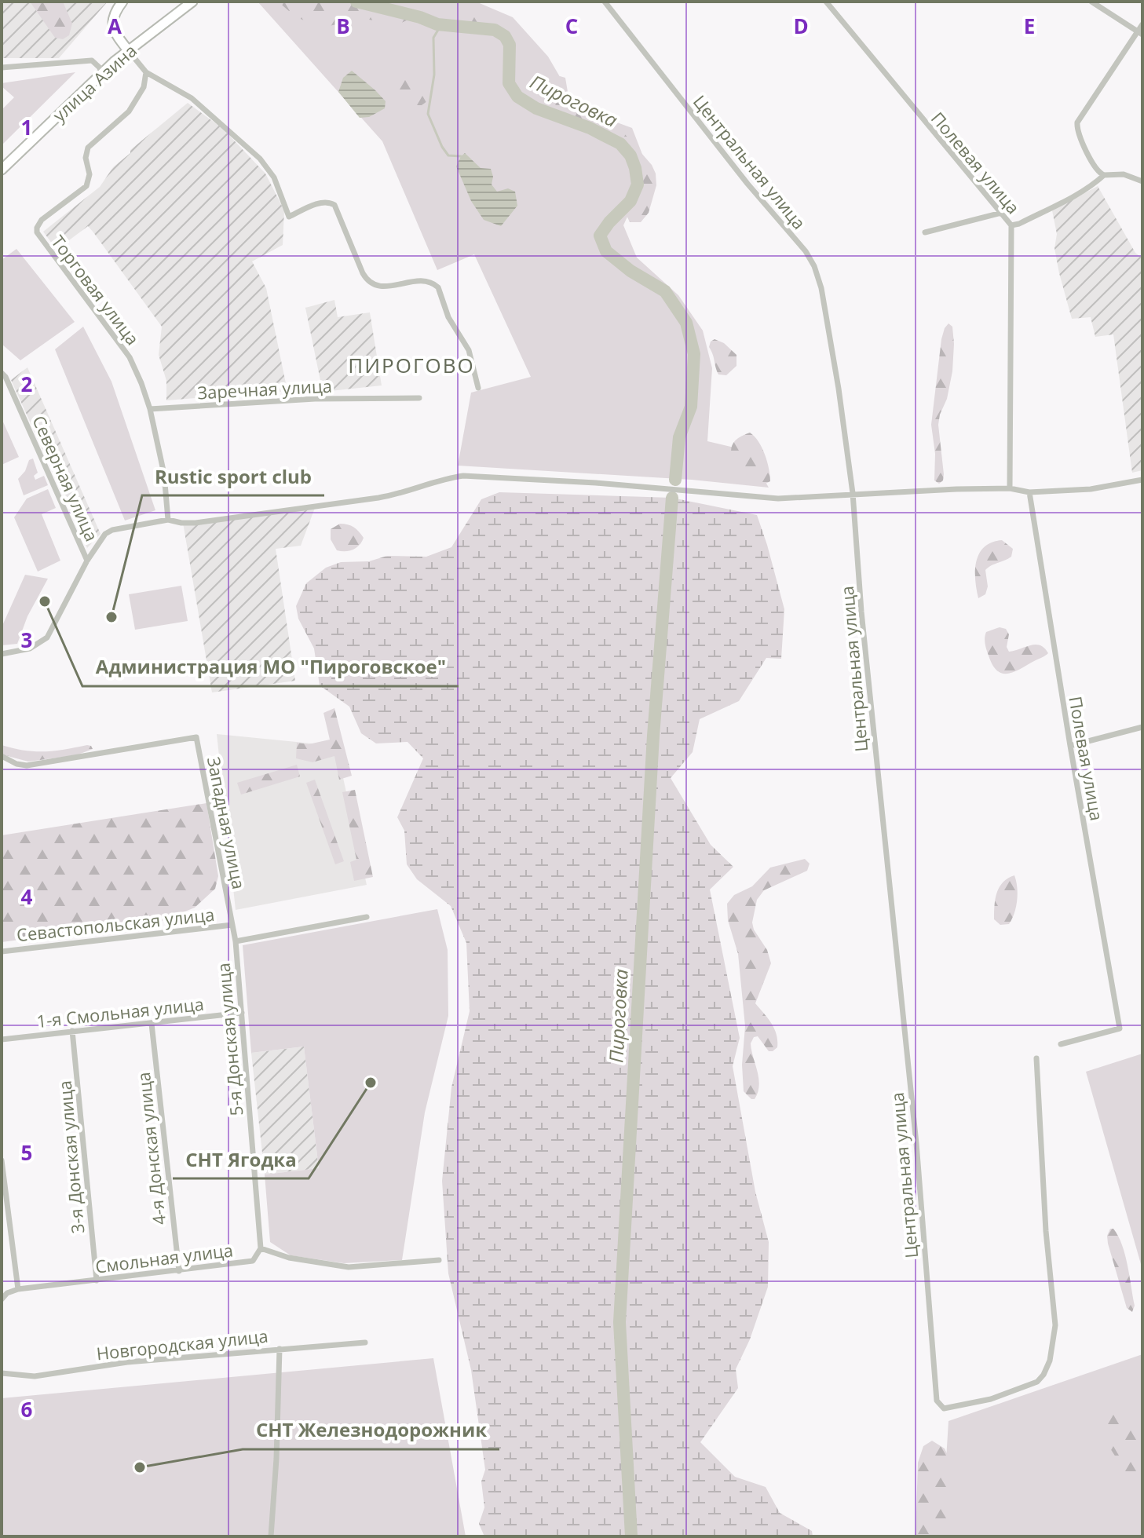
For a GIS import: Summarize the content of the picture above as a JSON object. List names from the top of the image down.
{
  "streets": {
    "main road": ["улица Азина"],
    "street": [
      "Центральная улица",
      "Полевая улица",
      "Торговая улица",
      "Заречная улица",
      "Северная улица",
      "Западная улица",
      "Севастопольская улица",
      "1-я Смольная улица",
      "5-я Донская улица",
      "4-я Донская улица",
      "3-я Донская улица",
      "Смольная улица",
      "Новгородская улица"
    ]
  },
  "crossings": [
    ["Центральная улица", "Северная улица"],
    ["Полевая улица", "Северная улица"],
    ["Торговая улица", "Заречная улица"],
    ["Торговая улица", "Северная улица"],
    ["Западная улица", "Севастопольская улица"],
    ["Западная улица", "5-я Донская улица"],
    ["1-я Смольная улица", "5-я Донская улица"],
    ["1-я Смольная улица", "4-я Донская улица"],
    ["1-я Смольная улица", "3-я Донская улица"],
    ["5-я Донская улица", "Смольная улица"],
    ["4-я Донская улица", "Смольная улица"],
    ["3-я Донская улица", "Смольная улица"]
  ],
  "districts": ["ПИРОГОВО"],
  "water": ["Пироговка"],
  "places": [
    "Администрация МО \"Пироговское\"",
    "Rustic sport club",
    "СНТ Ягодка",
    "СНТ Железнодорожник"
  ],
  "grid": {
    "columns": [
      "A",
      "B",
      "C",
      "D",
      "E"
    ],
    "rows": [
      "1",
      "2",
      "3",
      "4",
      "5",
      "6"
    ]
  }
}
